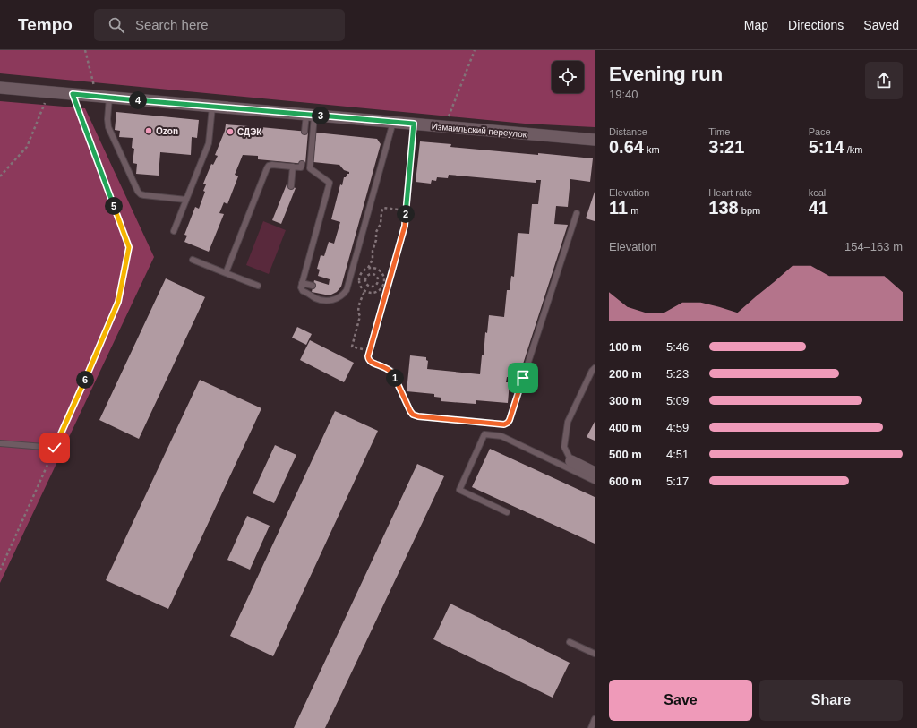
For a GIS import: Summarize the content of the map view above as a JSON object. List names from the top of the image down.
{
  "streets": {
    "street": ["Измаильский переулок"]
  },
  "places": ["Ozon", "СДЭК"],
  "page": {
    "header": "Tempo",
    "search": "Search here",
    "nav": ["Map", "Directions", "Saved"],
    "heading": ["Evening run", "19:40"],
    "pins": [
      "4",
      "3",
      "5",
      "2",
      "1",
      "6"
    ],
    "stats": [
      ["Distance", "0.64 km"],
      ["Time", "3:21"],
      ["Pace", "5:14 /km"],
      ["Elevation", "11 m"],
      ["Heart rate", "138 bpm"],
      ["kcal", "41"]
    ],
    "chart": ["Elevation", "154–163 m"],
    "list": [
      {
        "name": "100 m",
        "note": "5:46"
      },
      {
        "name": "200 m",
        "note": "5:23"
      },
      {
        "name": "300 m",
        "note": "5:09"
      },
      {
        "name": "400 m",
        "note": "4:59"
      },
      {
        "name": "500 m",
        "note": "4:51"
      },
      {
        "name": "600 m",
        "note": "5:17"
      }
    ],
    "buttons": ["Save", "Share"]
  }
}
